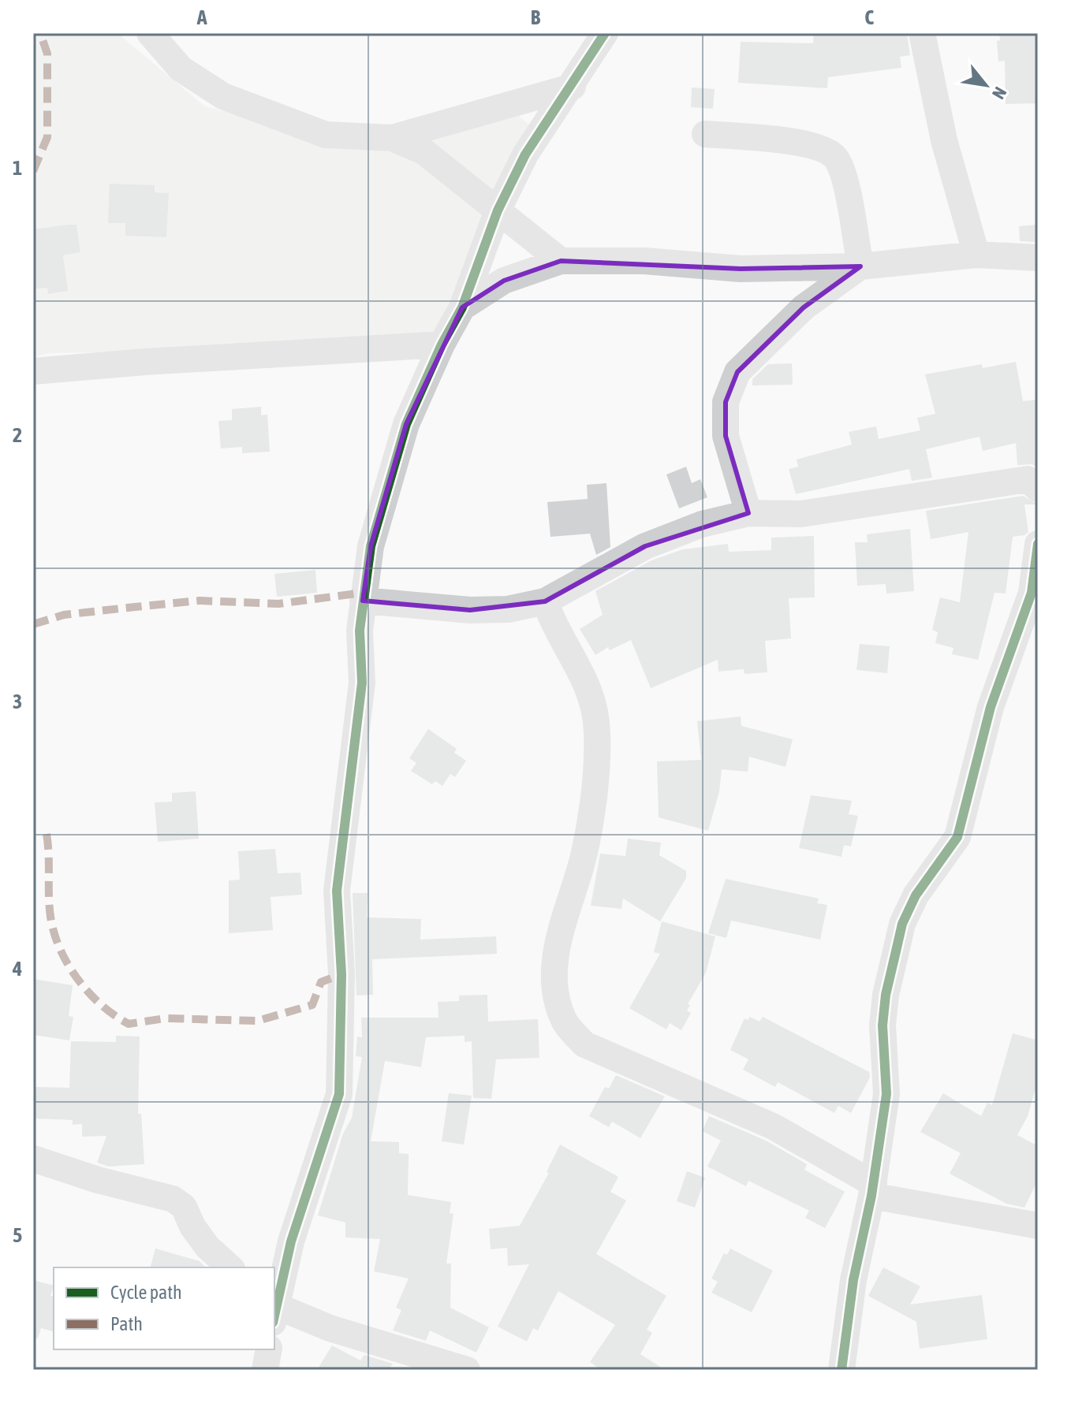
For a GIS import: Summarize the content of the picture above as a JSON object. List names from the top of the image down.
{
  "legend": ["Cycle path", "Path"],
  "north": "bottom right",
  "grid": {
    "columns": ["A", "B", "C"],
    "rows": [
      "1",
      "2",
      "3",
      "4",
      "5"
    ]
  }
}
